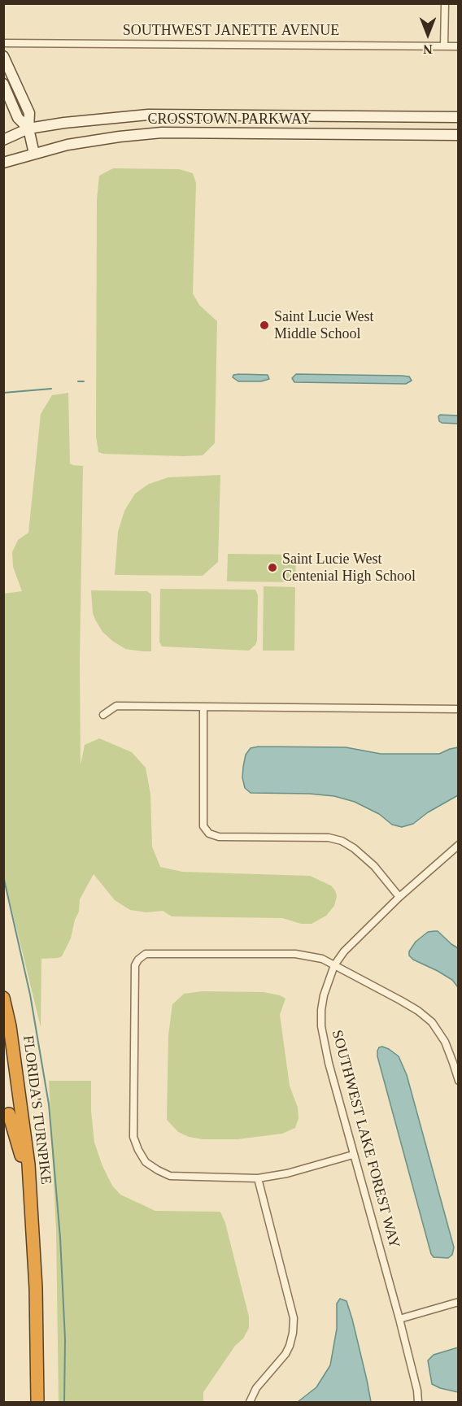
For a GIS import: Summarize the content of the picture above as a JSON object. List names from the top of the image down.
{
  "streets": {
    "highway": ["FLORIDA'S TURNPIKE"],
    "main road": ["CROSSTOWN PARKWAY"],
    "street": ["SOUTHWEST JANETTE AVENUE", "SOUTHWEST LAKE FOREST WAY"]
  },
  "places": ["Saint Lucie West Middle School", "Saint Lucie West Centenial High School"],
  "north": "bottom"
}
